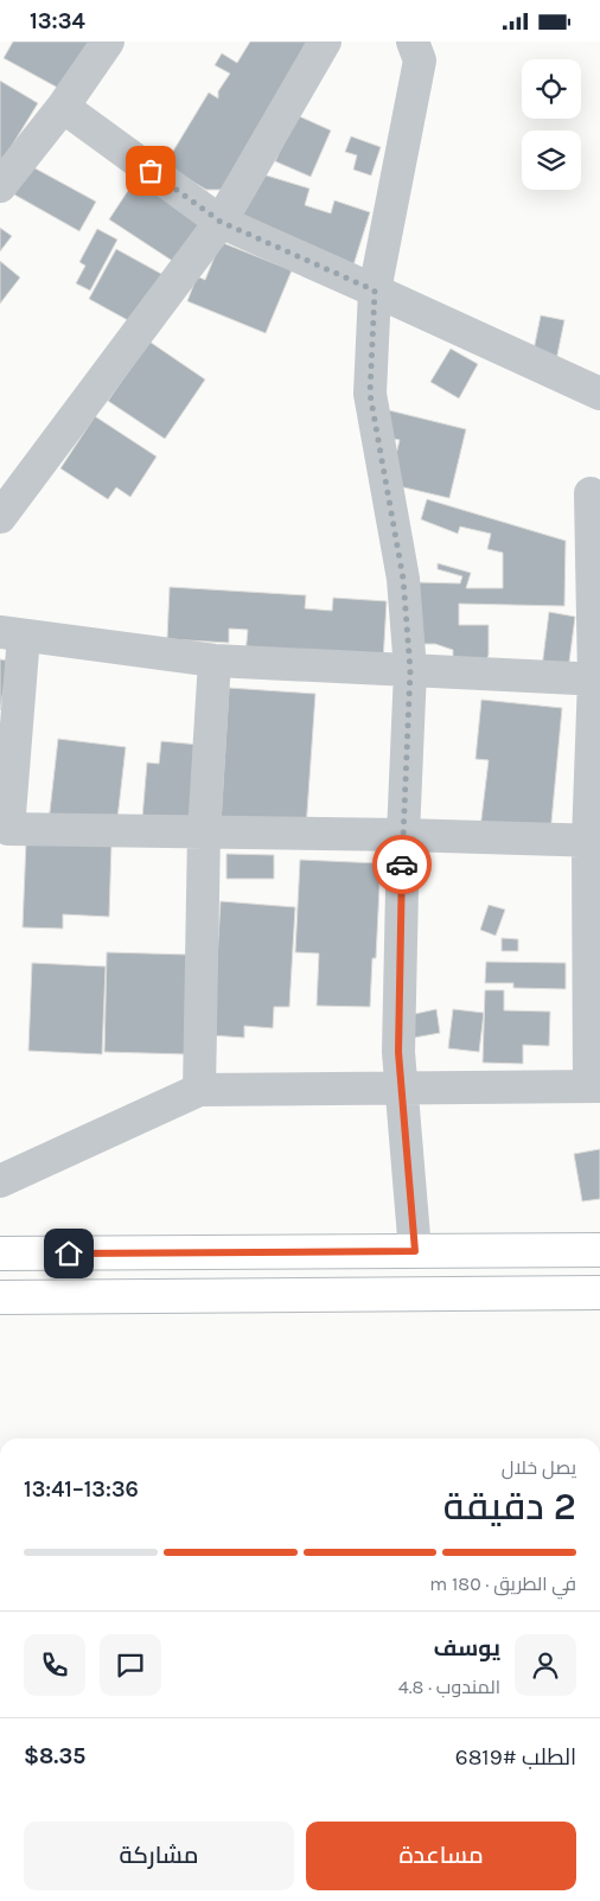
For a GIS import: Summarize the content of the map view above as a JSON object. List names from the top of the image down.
{
  "page": {
    "status": "13:34",
    "heading": ["2 دقيقة", "يصل خلال", "13:36–13:41"],
    "panel": [
      "يوسف",
      "المندوب · 4.8",
      "الطلب #6819",
      "$8.35"
    ],
    "bar": "في الطريق · 180 m",
    "buttons": ["مساعدة", "مشاركة"]
  }
}
